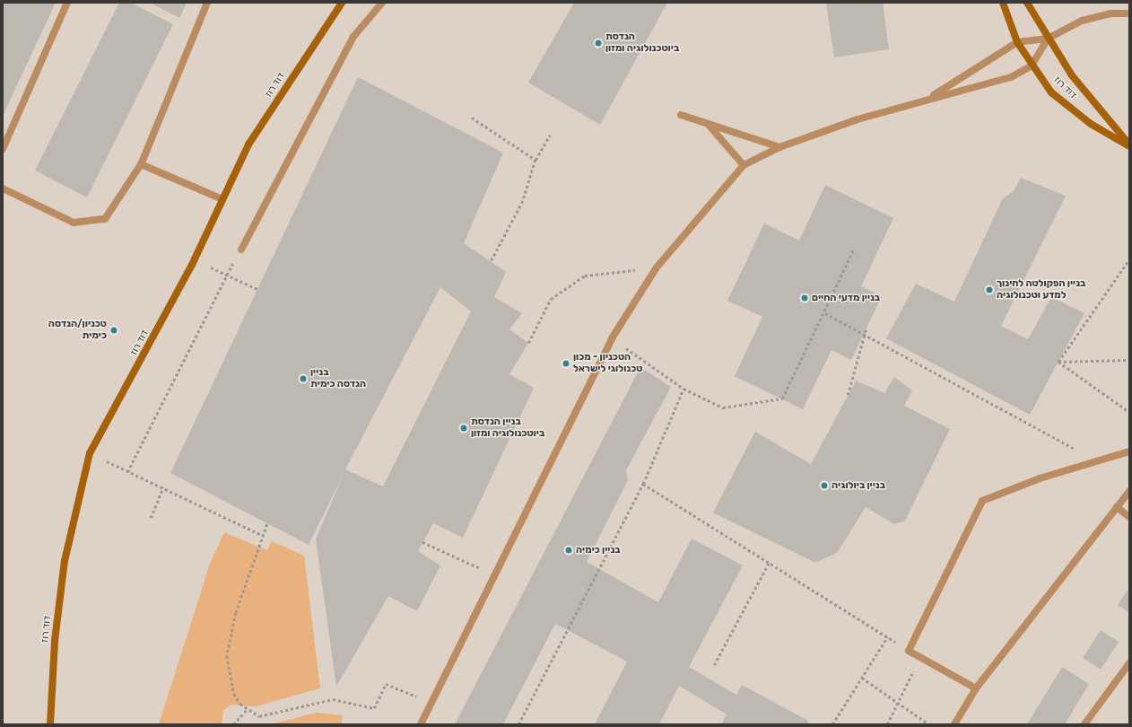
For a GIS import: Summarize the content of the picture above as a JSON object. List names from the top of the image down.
{
  "streets": {
    "street": ["דוד רוז"]
  },
  "places": [
    "הנדסת ביוטכנולוגיה ומזון",
    "בניין הפקולטה לחינוך למדע וטכנולוגיה",
    "בניין מדעי החיים",
    "טכניון/הנדסה כימית",
    "הטכניון - מכון טכנולוגי לישראל",
    "בניין הנדסה כימית",
    "בניין הנדסת ביוטכנולוגיה ומזון",
    "בניין ביולוגיה",
    "בניין כימיה"
  ]
}
